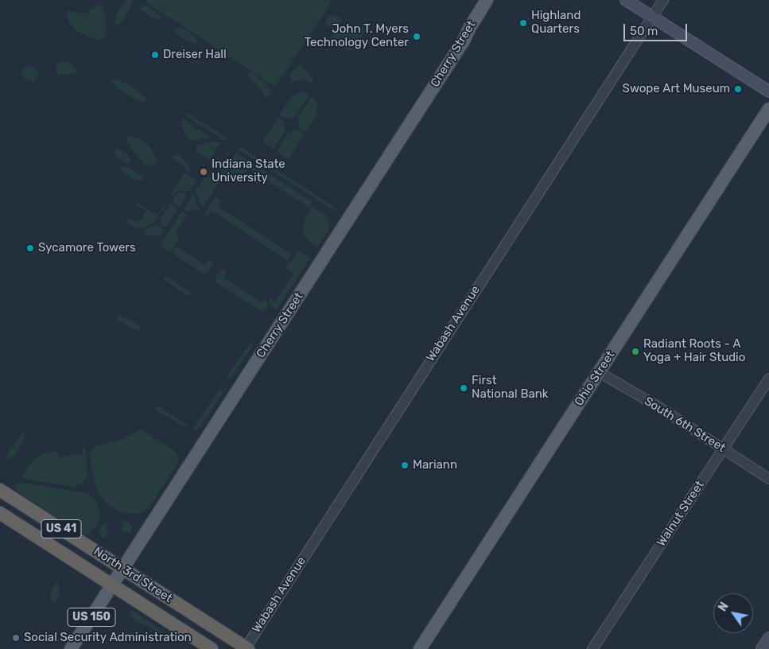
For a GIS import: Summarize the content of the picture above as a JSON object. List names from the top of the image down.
{
  "streets": {
    "highway": ["US 41", "North 3rd Street"],
    "main road": ["Cherry Street", "Ohio Street", "US 150"],
    "street": ["Wabash Avenue", "South 6th Street", "Walnut Street"]
  },
  "crossings": [
    ["Cherry Street", "North 3rd Street"],
    ["Wabash Avenue", "North 3rd Street"],
    ["Ohio Street", "South 6th Street"],
    ["South 6th Street", "Walnut Street"]
  ],
  "places": [
    "Highland Quarters",
    "John T. Myers Technology Center",
    "Dreiser Hall",
    "Swope Art Museum",
    "Indiana State University",
    "Sycamore Towers",
    "Radiant Roots - A Yoga + Hair Studio",
    "First National Bank",
    "Mariann",
    "Social Security Administration"
  ],
  "scale_bar": "50 m",
  "north": "top left"
}
